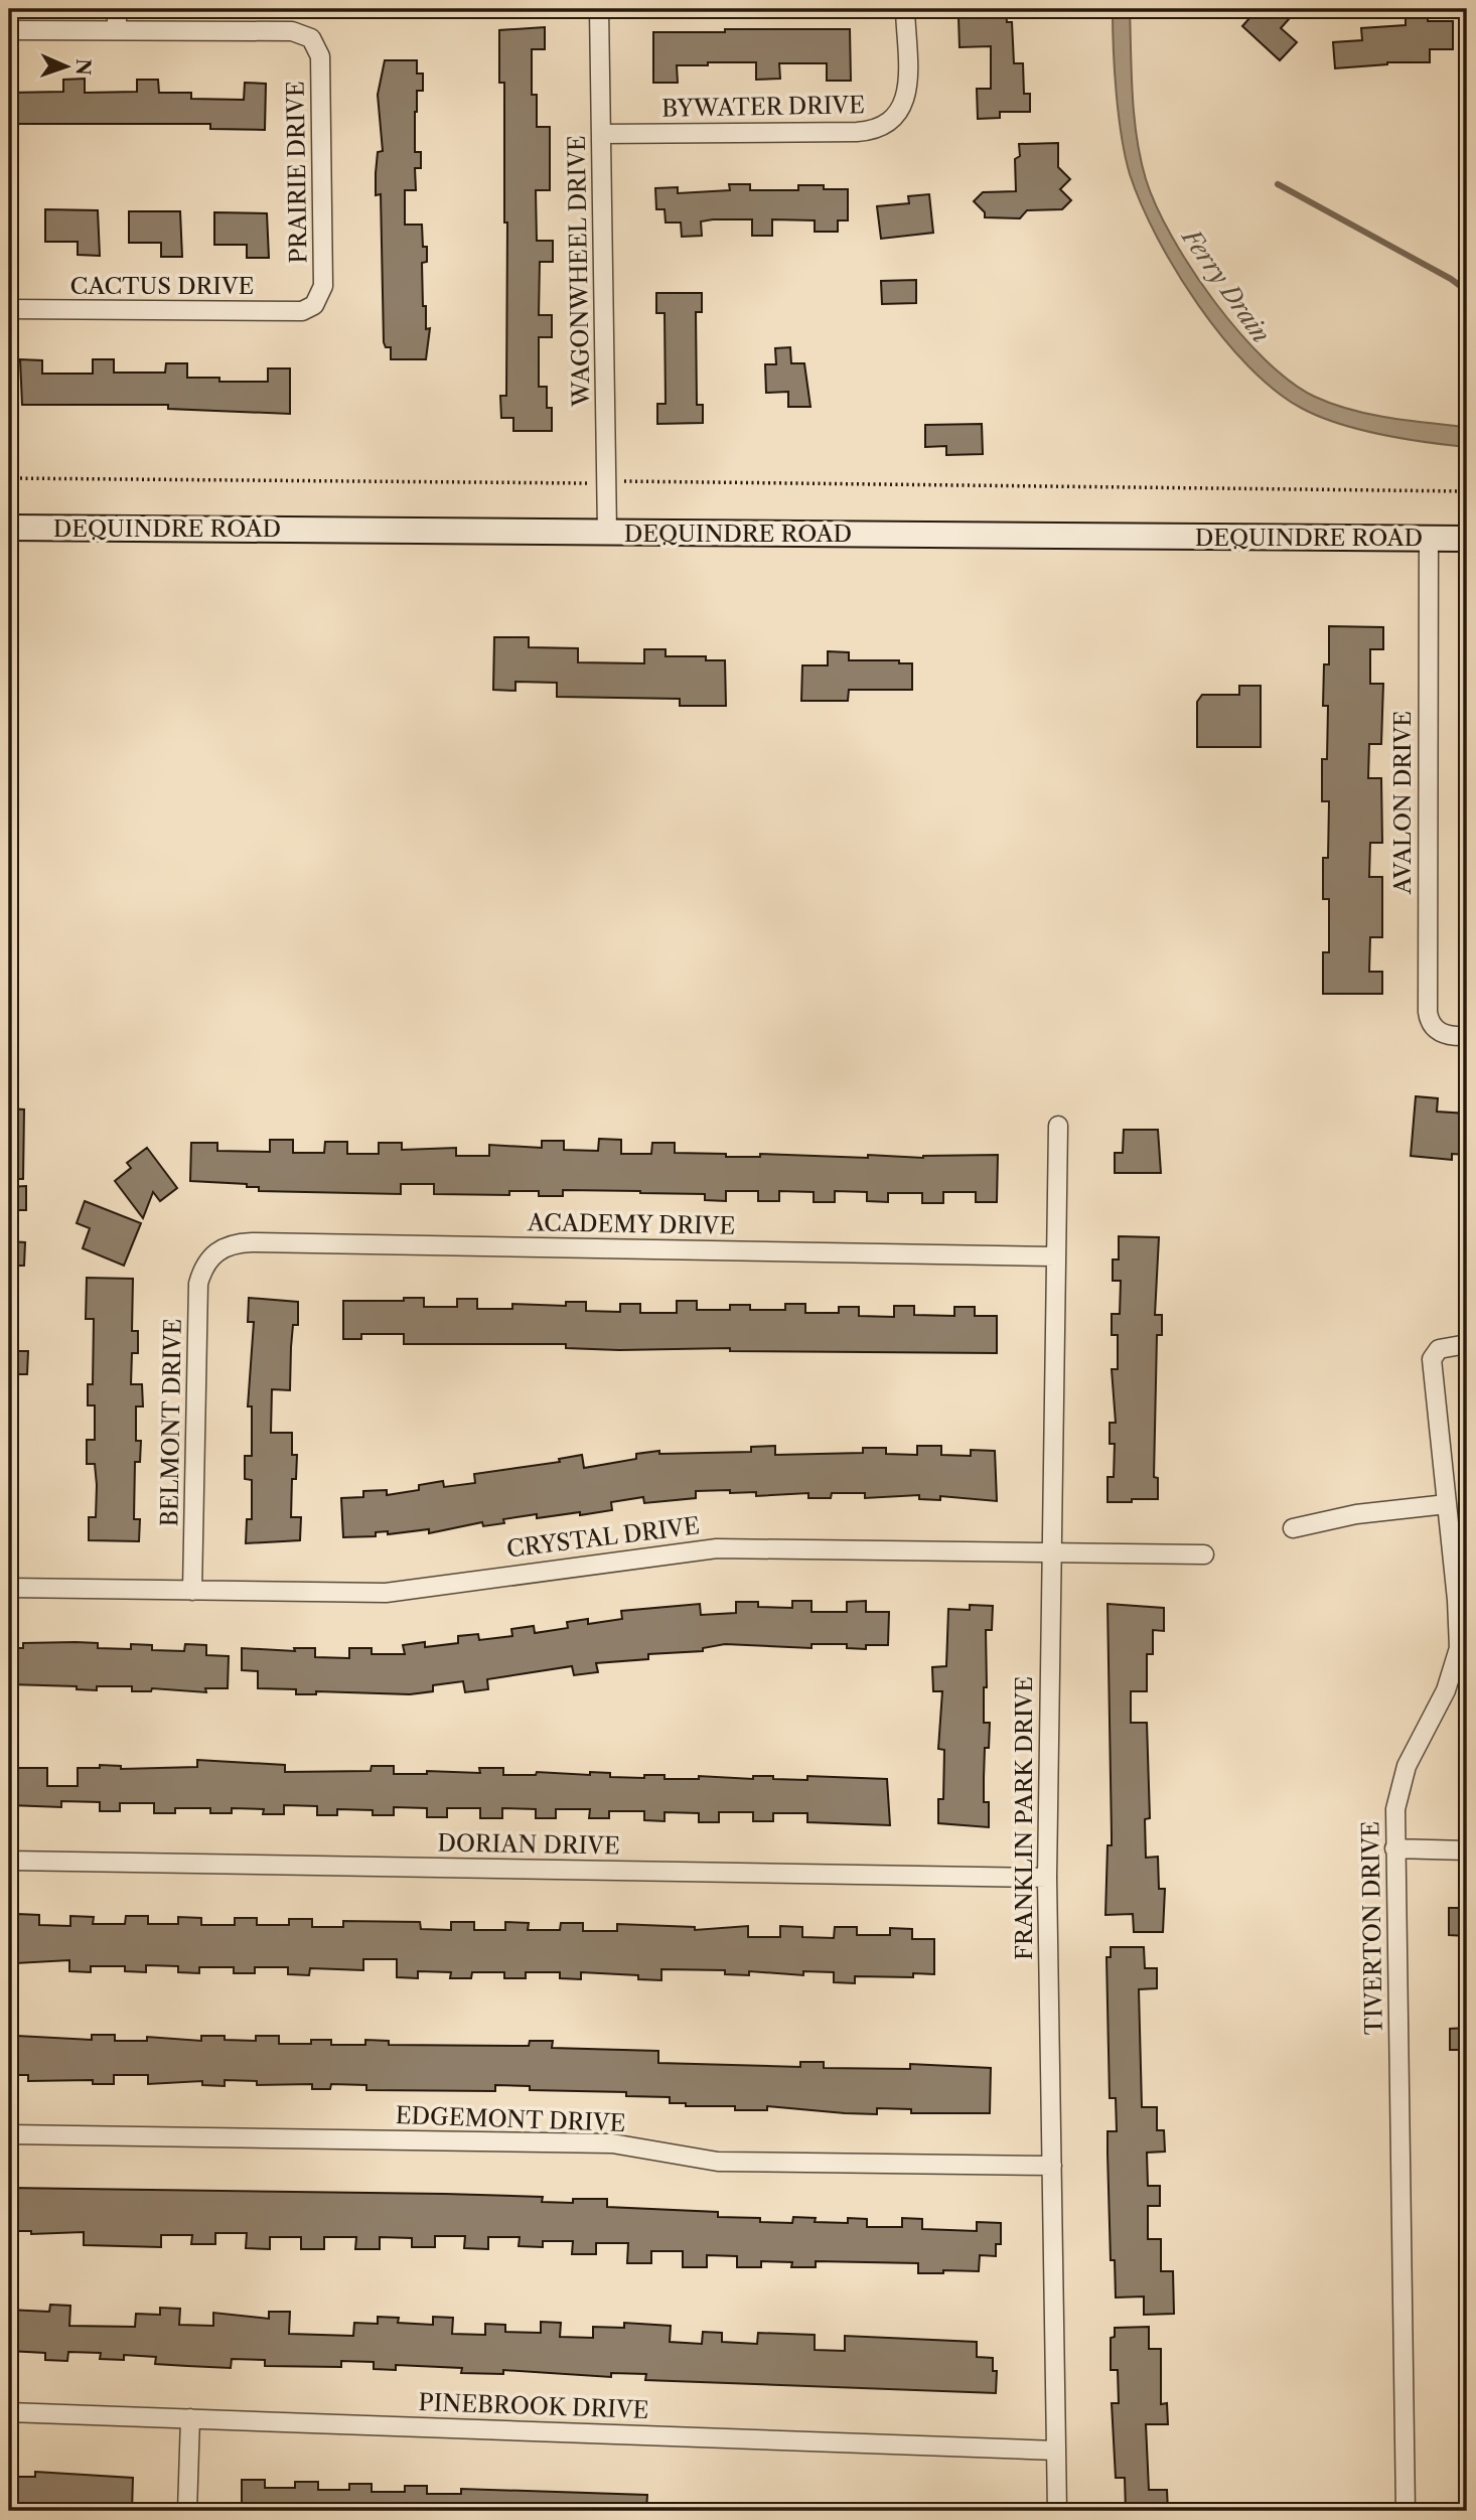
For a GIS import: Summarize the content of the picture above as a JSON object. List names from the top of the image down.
{
  "streets": {
    "main road": ["DEQUINDRE ROAD"],
    "street": [
      "BYWATER DRIVE",
      "PRAIRIE DRIVE",
      "WAGONWHEEL DRIVE",
      "CACTUS DRIVE",
      "AVALON DRIVE",
      "ACADEMY DRIVE",
      "BELMONT DRIVE",
      "CRYSTAL DRIVE",
      "FRANKLIN PARK DRIVE",
      "DORIAN DRIVE",
      "TIVERTON DRIVE",
      "EDGEMONT DRIVE",
      "PINEBROOK DRIVE"
    ]
  },
  "crossings": [
    ["BYWATER DRIVE", "WAGONWHEEL DRIVE"],
    ["PRAIRIE DRIVE", "CACTUS DRIVE"],
    ["WAGONWHEEL DRIVE", "DEQUINDRE ROAD"],
    ["DEQUINDRE ROAD", "AVALON DRIVE"],
    ["ACADEMY DRIVE", "BELMONT DRIVE"],
    ["ACADEMY DRIVE", "FRANKLIN PARK DRIVE"],
    ["BELMONT DRIVE", "CRYSTAL DRIVE"],
    ["CRYSTAL DRIVE", "FRANKLIN PARK DRIVE"],
    ["FRANKLIN PARK DRIVE", "DORIAN DRIVE"],
    ["FRANKLIN PARK DRIVE", "EDGEMONT DRIVE"],
    ["FRANKLIN PARK DRIVE", "PINEBROOK DRIVE"]
  ],
  "water": ["Ferry Drain"],
  "north": "right"
}
